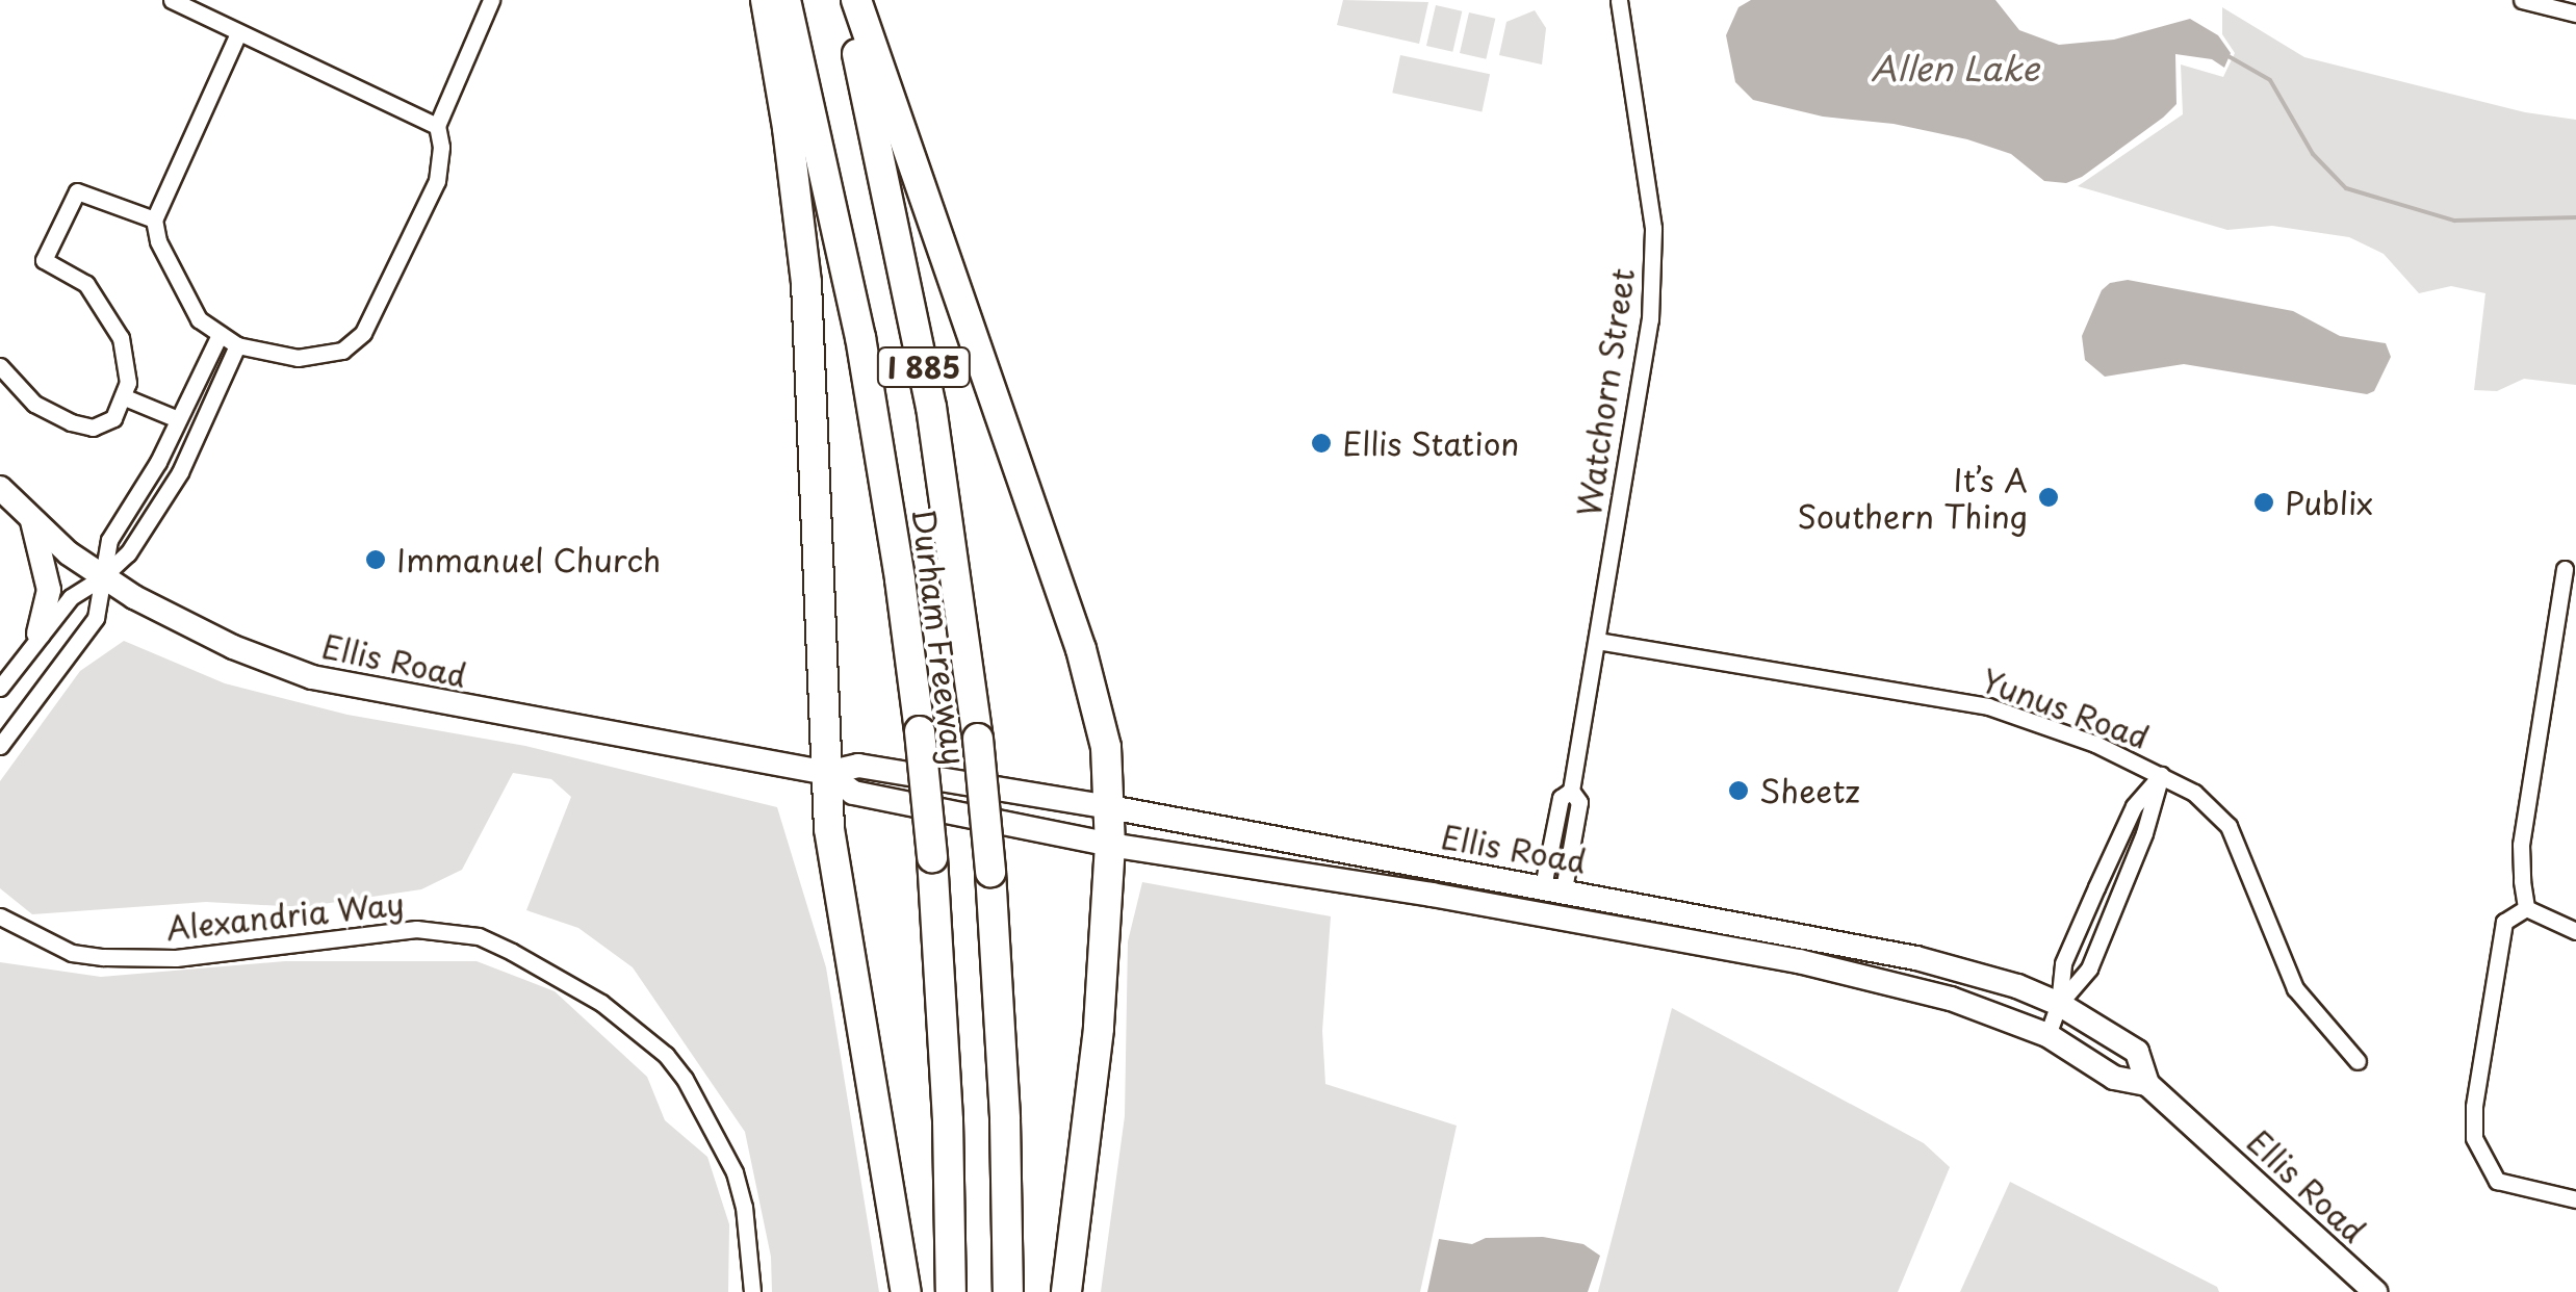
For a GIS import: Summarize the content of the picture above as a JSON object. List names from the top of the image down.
{
  "streets": {
    "highway": ["I 885", "Durham Freeway"],
    "main road": ["Ellis Road"],
    "street": ["Watchorn Street", "Yunus Road", "Alexandria Way"]
  },
  "crossings": [
    ["Watchorn Street", "Ellis Road"],
    ["Watchorn Street", "Yunus Road"]
  ],
  "water": ["Allen Lake"],
  "places": [
    "Ellis Station",
    "It’s A Southern Thing",
    "Publix",
    "Immanuel Church",
    "Sheetz"
  ]
}
